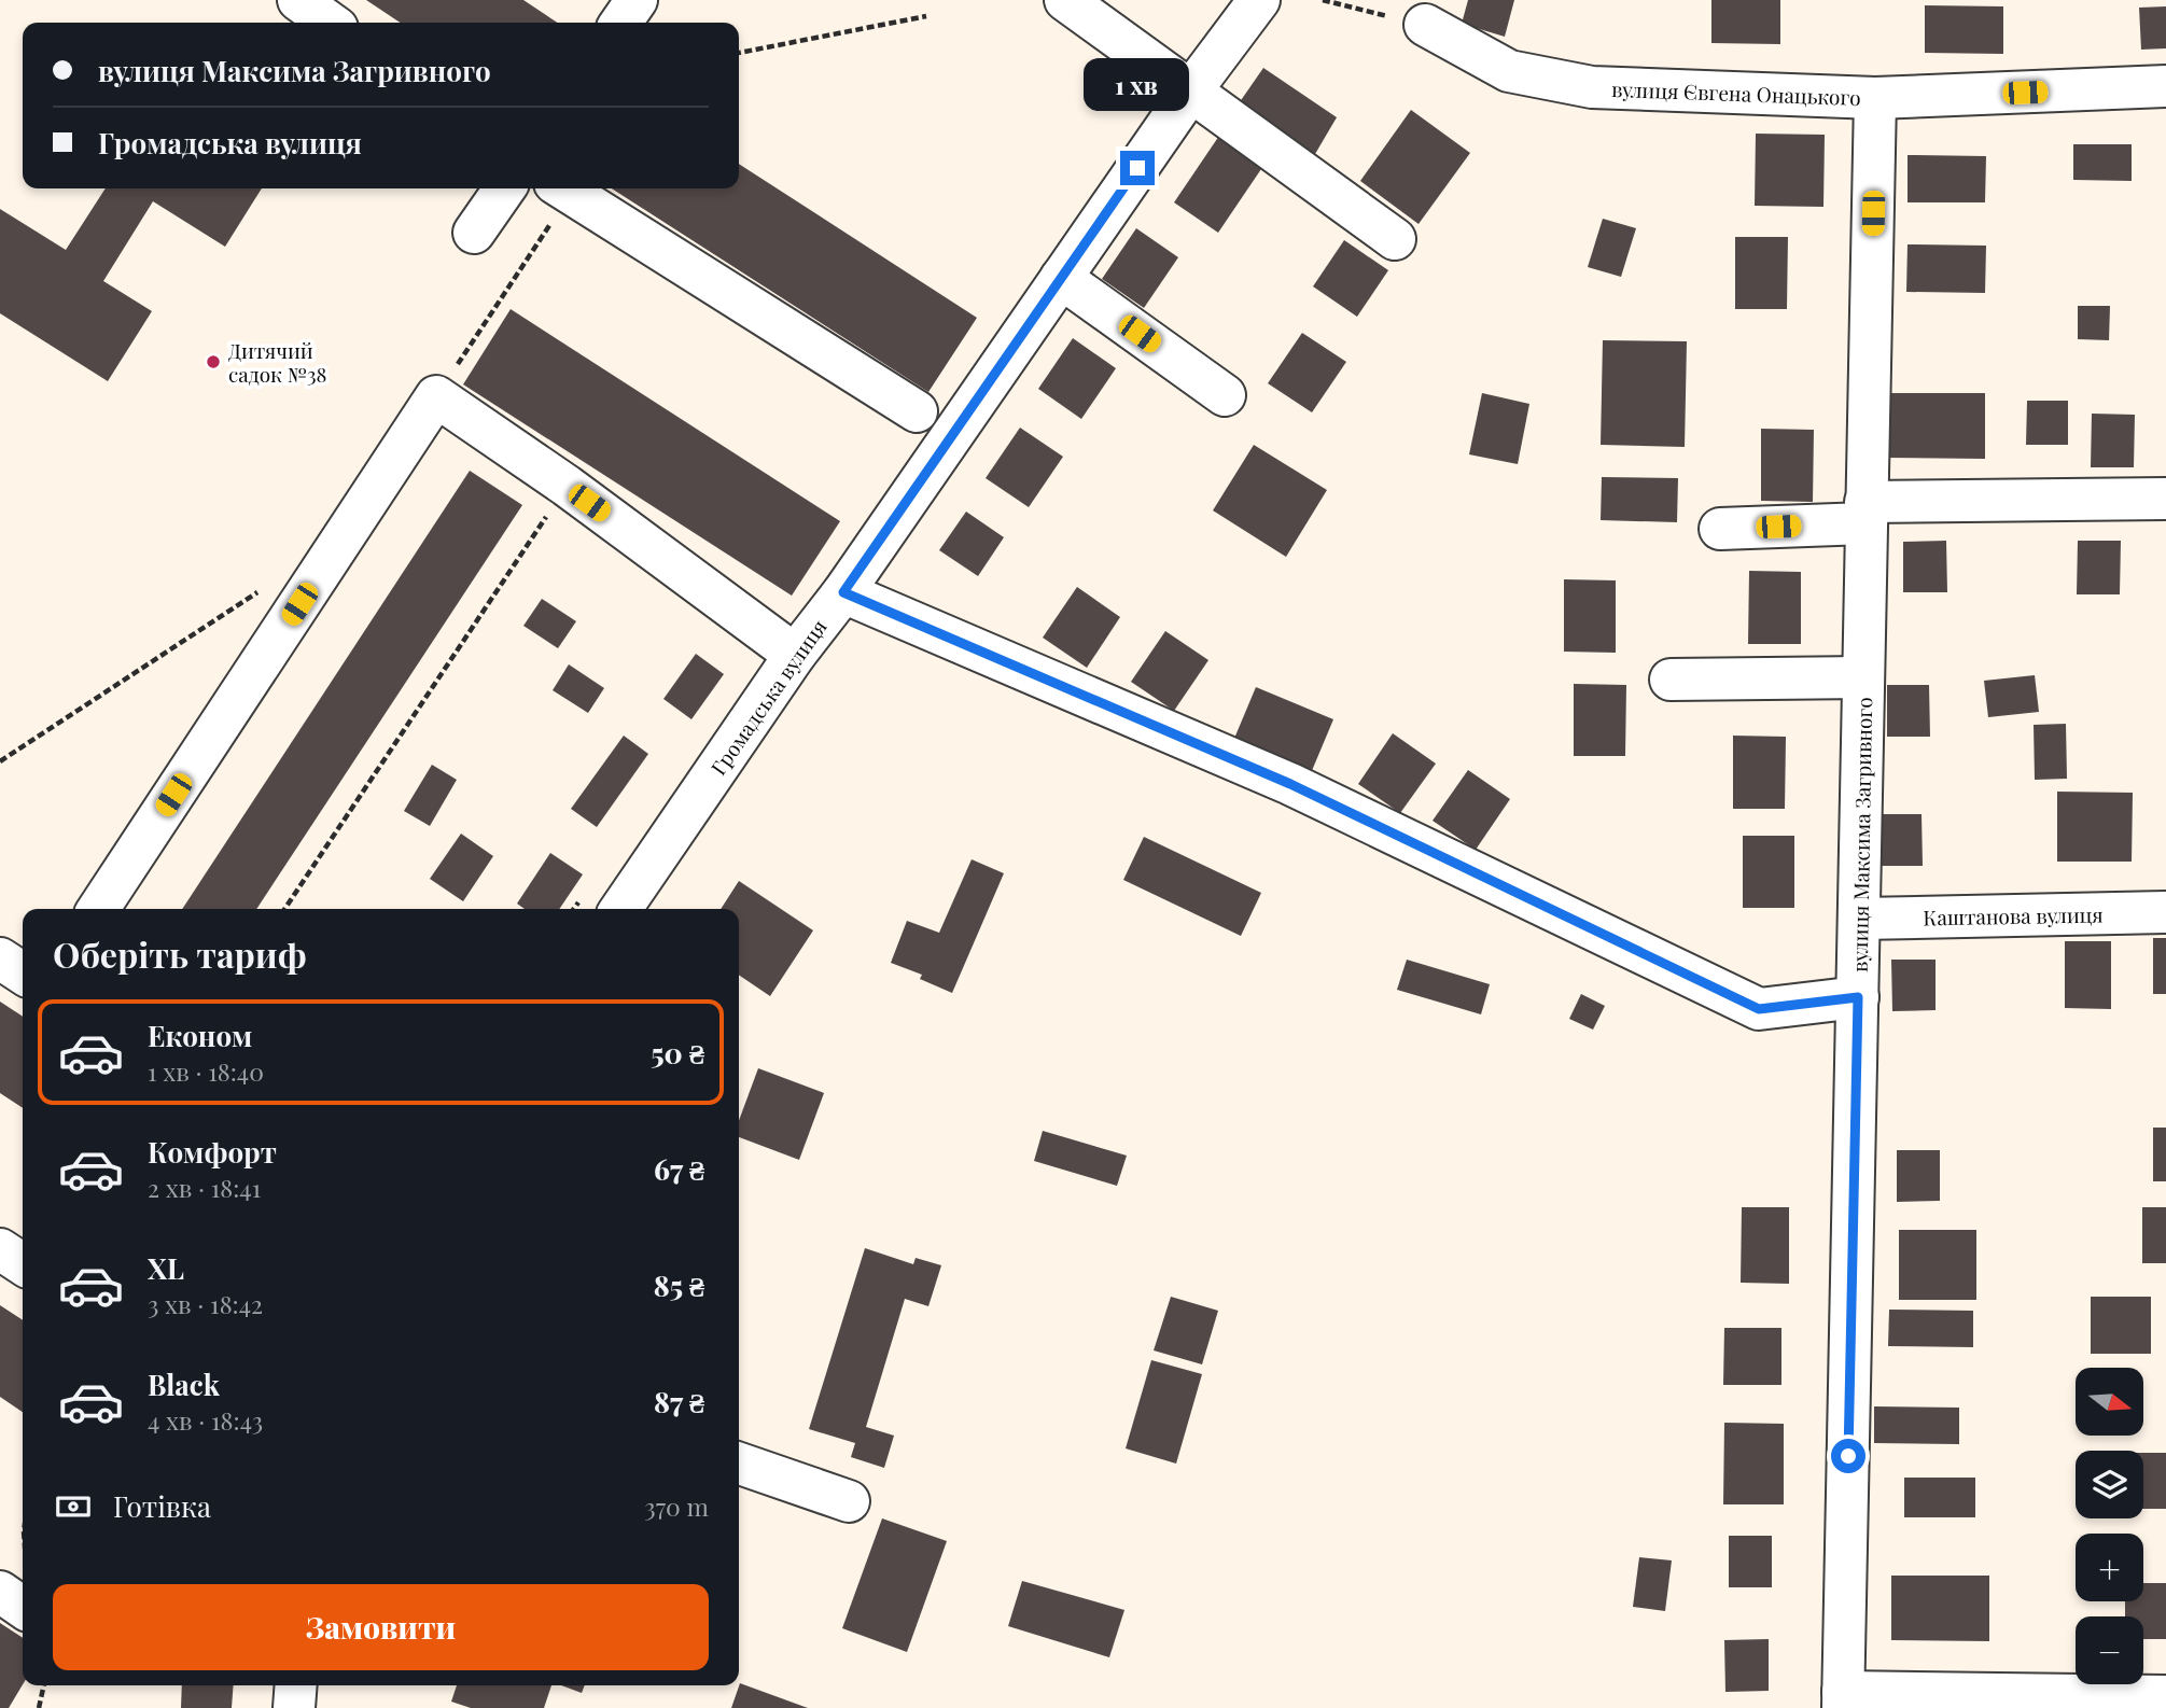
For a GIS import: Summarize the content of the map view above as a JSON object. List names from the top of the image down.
{
  "streets": {
    "street": [
      "вулиця Євгена Онацького",
      "Громадська вулиця",
      "вулиця Максима Загривного",
      "Каштанова вулиця"
    ]
  },
  "crossings": [
    ["вулиця Євгена Онацького", "вулиця Максима Загривного"],
    ["вулиця Максима Загривного", "Каштанова вулиця"]
  ],
  "places": ["Дитячий садок №38"],
  "north": "right",
  "page": {
    "banner": ["вулиця Максима Загривного", "Громадська вулиця"],
    "bubble": "1 хв",
    "heading": "Оберіть тариф",
    "list": [
      {
        "name": "Економ",
        "note": "1 хв · 18:40",
        "value": "50 ₴"
      },
      {
        "name": "Комфорт",
        "note": "2 хв · 18:41",
        "value": "67 ₴"
      },
      {
        "name": "XL",
        "note": "3 хв · 18:42",
        "value": "85 ₴"
      },
      {
        "name": "Black",
        "note": "4 хв · 18:43",
        "value": "87 ₴"
      }
    ],
    "map_buttons": ["+", "−"],
    "pay": ["Готівка", "370 m"],
    "buttons": "Замовити"
  }
}
